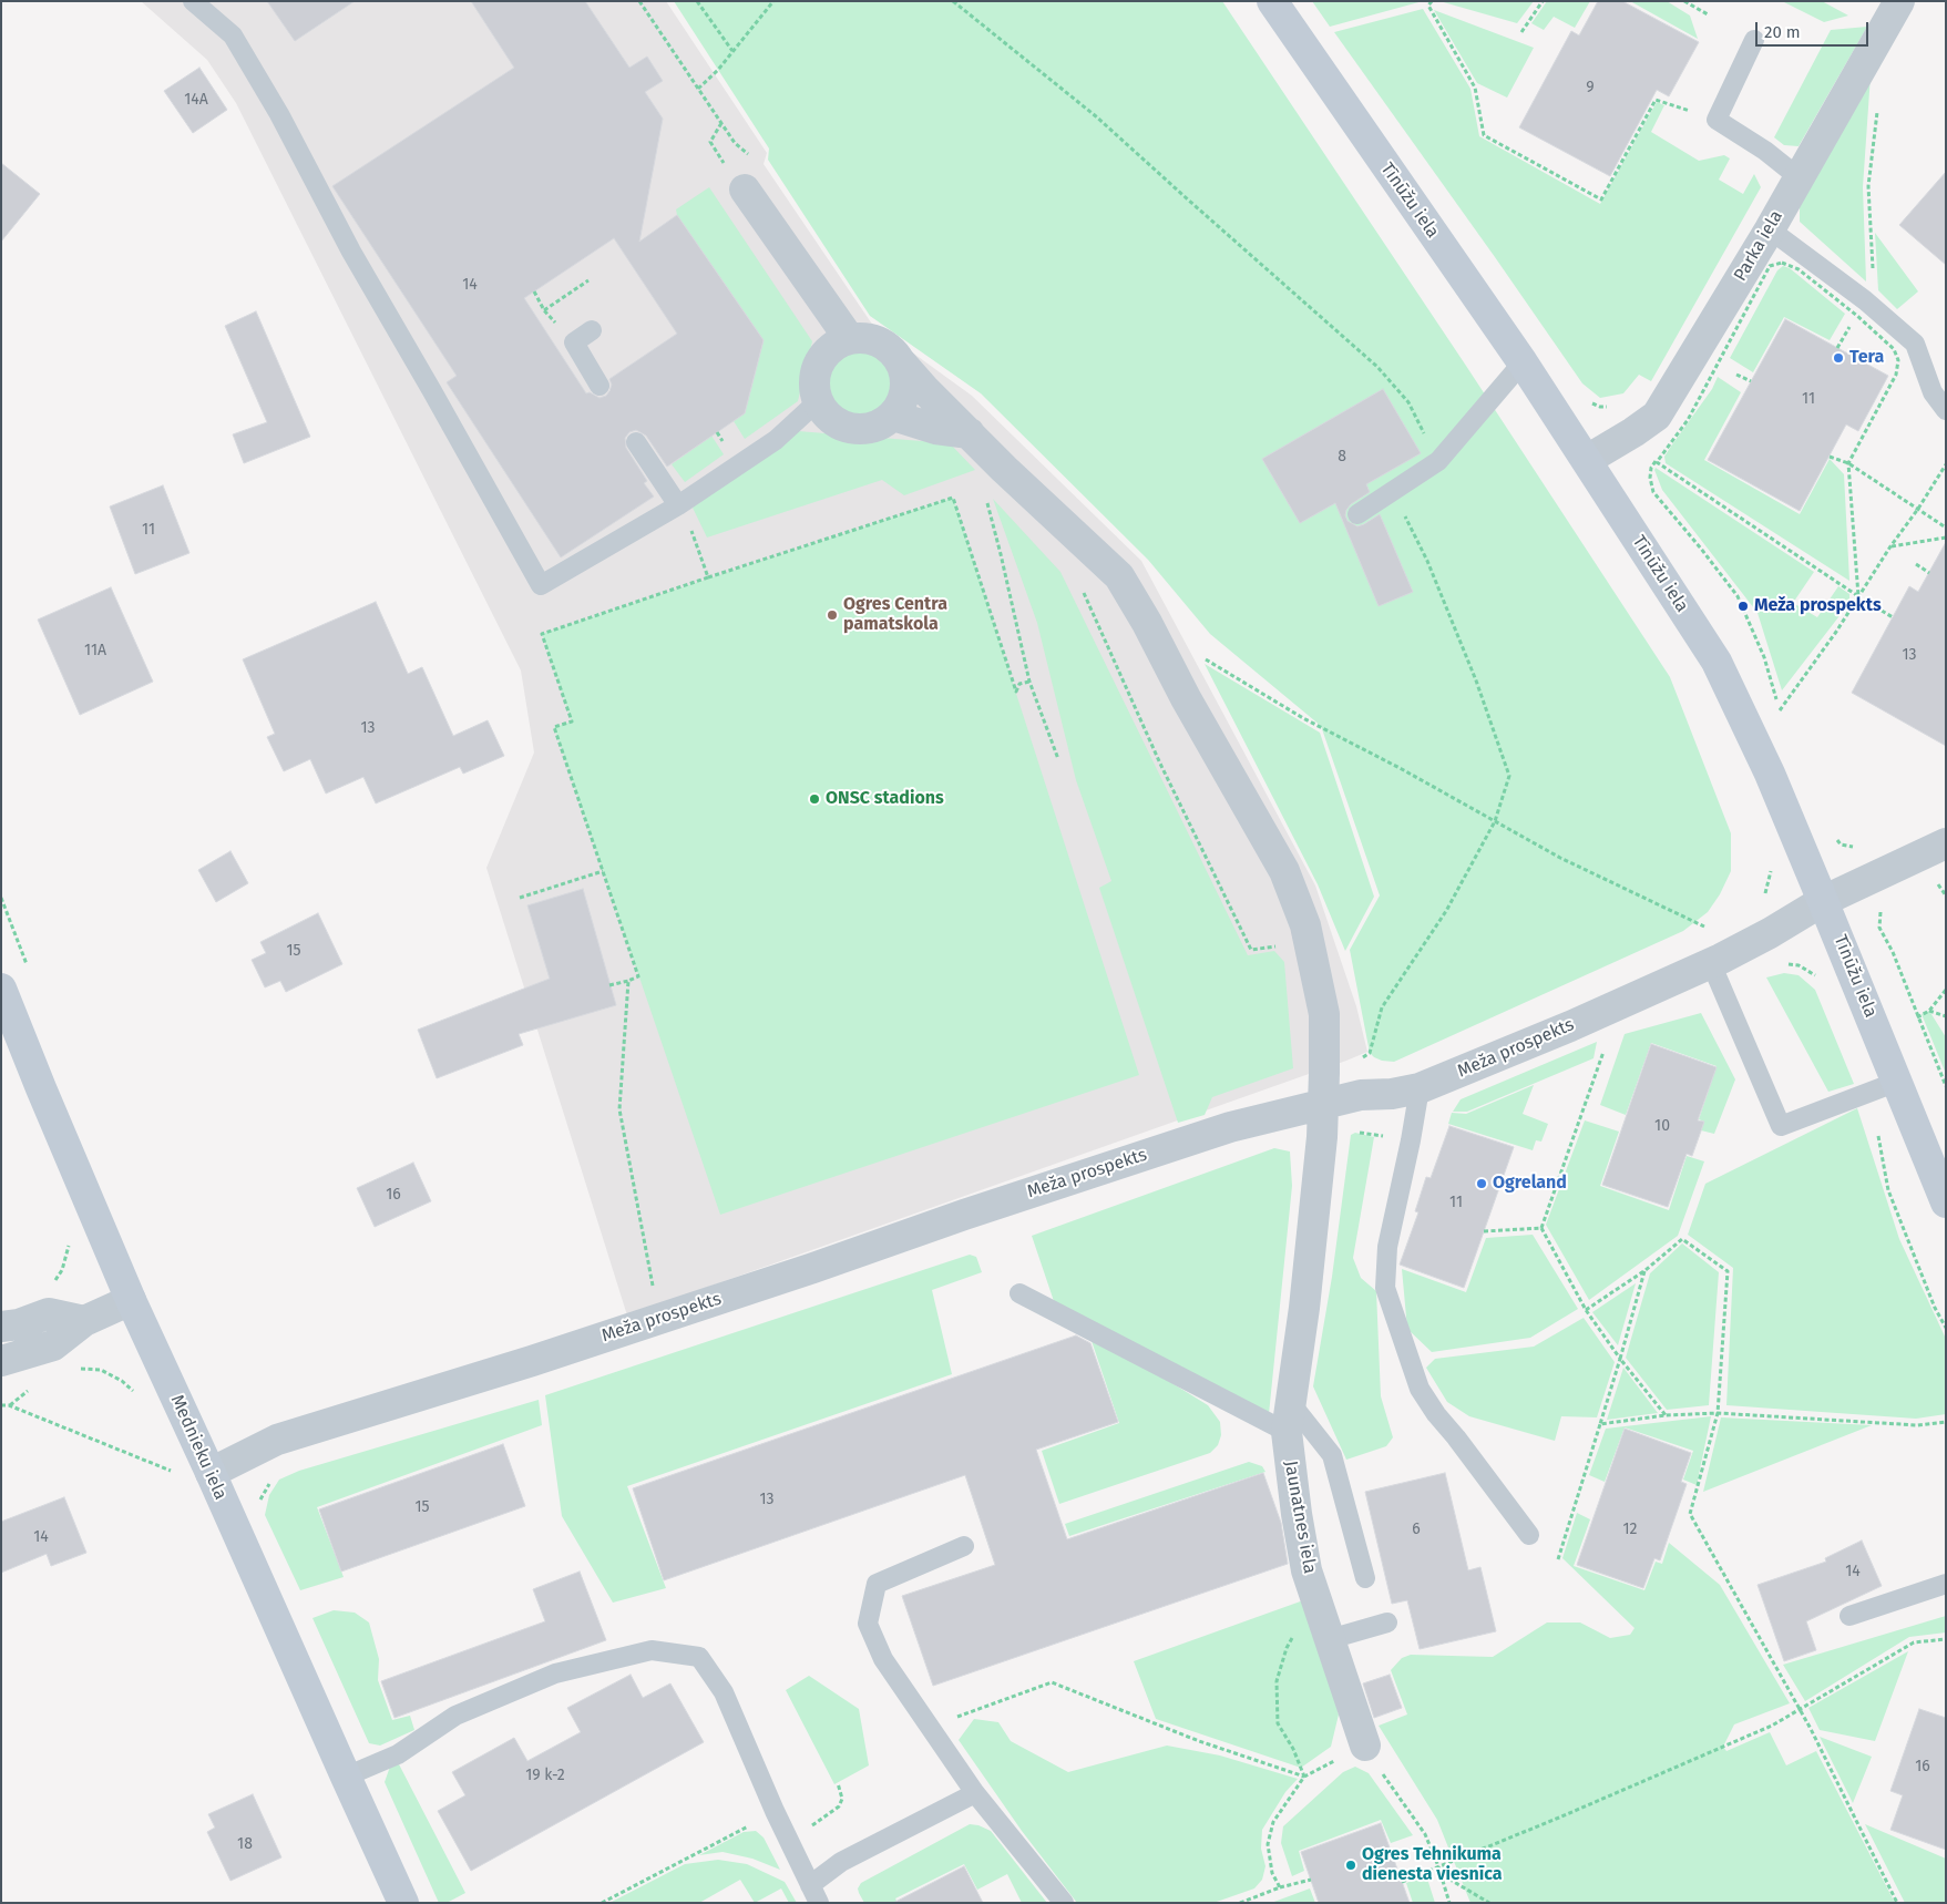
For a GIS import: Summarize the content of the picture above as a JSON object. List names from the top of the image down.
{
  "streets": {
    "main road": ["Tīnūžu iela", "Mednieku iela"],
    "street": ["Parka iela", "Meža prospekts", "Jaunatnes iela"]
  },
  "crossings": [
    ["Tīnūžu iela", "Parka iela"],
    ["Tīnūžu iela", "Meža prospekts"],
    ["Meža prospekts", "Mednieku iela"],
    ["Meža prospekts", "Jaunatnes iela"]
  ],
  "places": [
    "Tera",
    "Meža prospekts",
    "Ogres Centra pamatskola",
    "ONSC stadions",
    "Ogreland",
    "Ogres Tehnikuma dienesta viesnīca"
  ],
  "house_numbers": [
    "9",
    "14A",
    "14",
    "11",
    "8",
    "11",
    "11A",
    "13",
    "13",
    "15",
    "10",
    "16",
    "11",
    "13",
    "15",
    "6",
    "12",
    "14",
    "14",
    "16",
    "19 k-2",
    "18"
  ],
  "scale_bar": "20 m"
}
